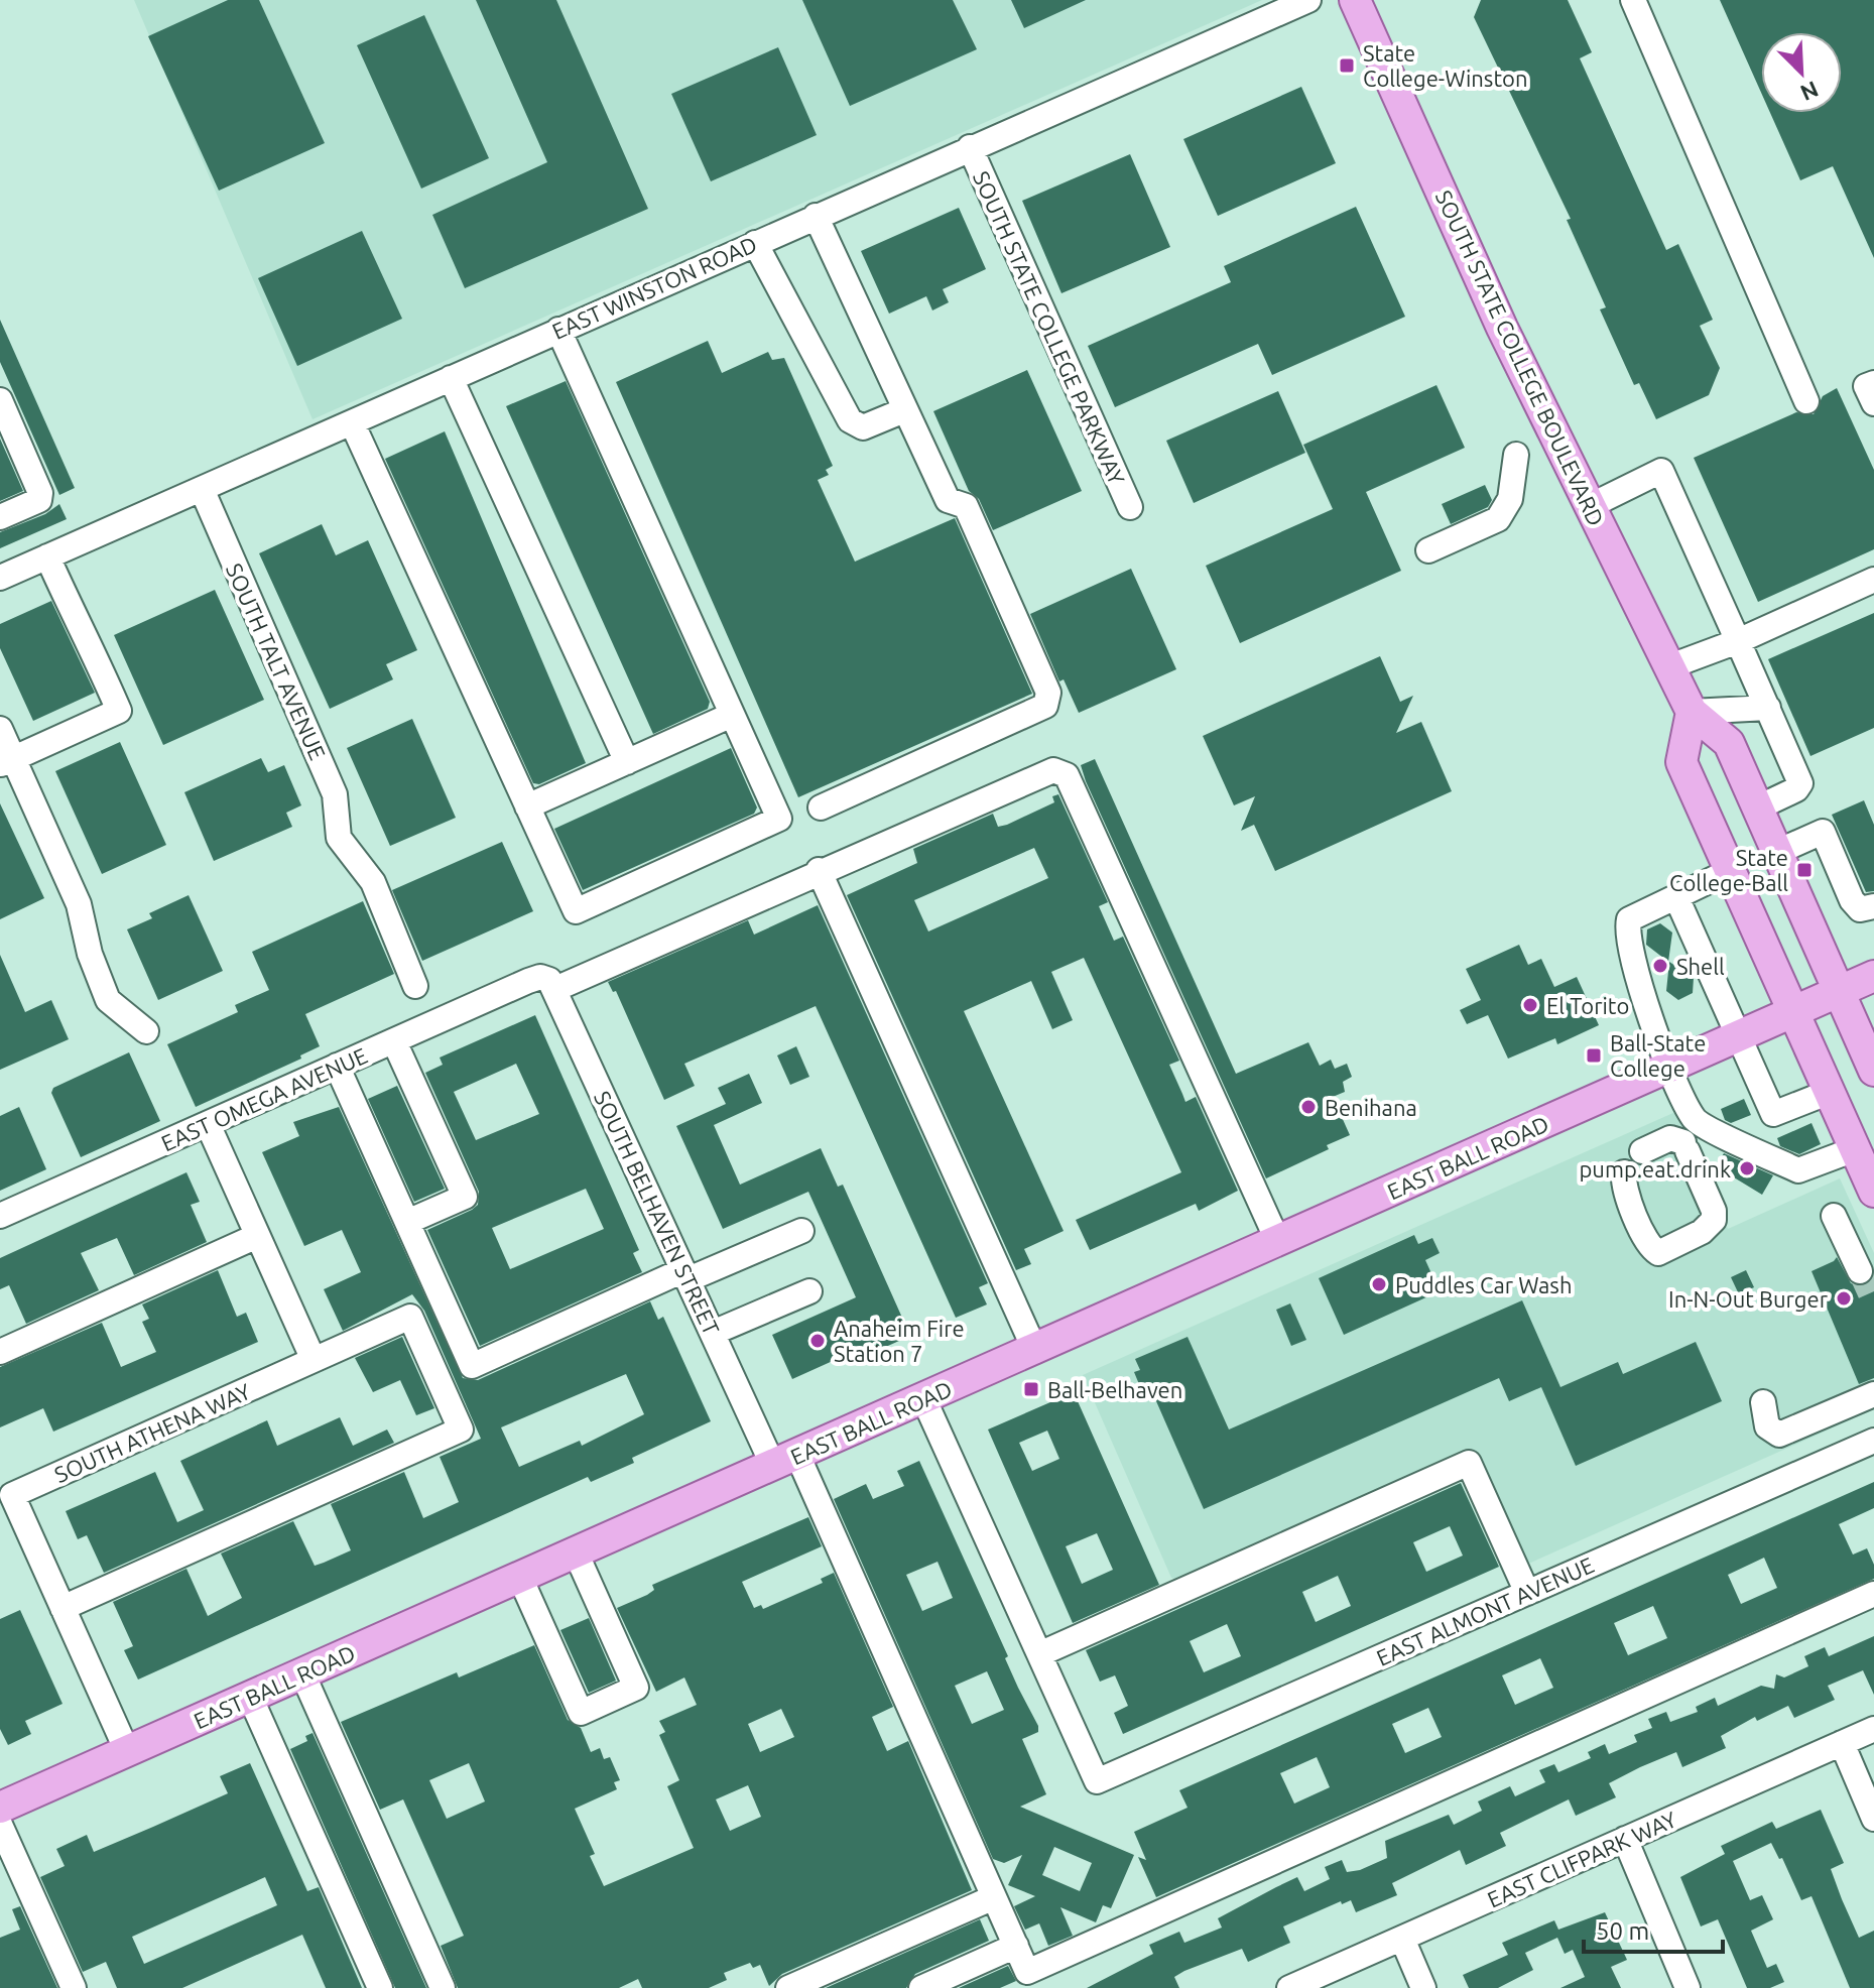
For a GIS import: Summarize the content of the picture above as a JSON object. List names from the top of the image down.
{
  "streets": {
    "main road": ["SOUTH STATE COLLEGE BOULEVARD", "EAST BALL ROAD"],
    "street": [
      "EAST WINSTON ROAD",
      "SOUTH STATE COLLEGE PARKWAY",
      "SOUTH TALT AVENUE",
      "EAST OMEGA AVENUE",
      "SOUTH BELHAVEN STREET",
      "SOUTH ATHENA WAY",
      "EAST ALMONT AVENUE",
      "EAST CLIFPARK WAY"
    ]
  },
  "crossings": [
    ["EAST WINSTON ROAD", "SOUTH STATE COLLEGE PARKWAY"],
    ["EAST WINSTON ROAD", "SOUTH TALT AVENUE"],
    ["SOUTH STATE COLLEGE BOULEVARD", "EAST BALL ROAD"],
    ["EAST OMEGA AVENUE", "SOUTH BELHAVEN STREET"],
    ["EAST BALL ROAD", "SOUTH BELHAVEN STREET"],
    ["EAST BALL ROAD", "SOUTH ATHENA WAY"]
  ],
  "places": {
    "transit": [
      "State College-Winston",
      "State College-Ball",
      "Ball-State College",
      "Ball-Belhaven"
    ],
    "other": [
      "Shell",
      "El Torito",
      "Benihana",
      "pump.eat.drink",
      "Puddles Car Wash",
      "In-N-Out Burger",
      "Anaheim Fire Station 7"
    ]
  },
  "scale_bar": "50 m",
  "north": "bottom right"
}
